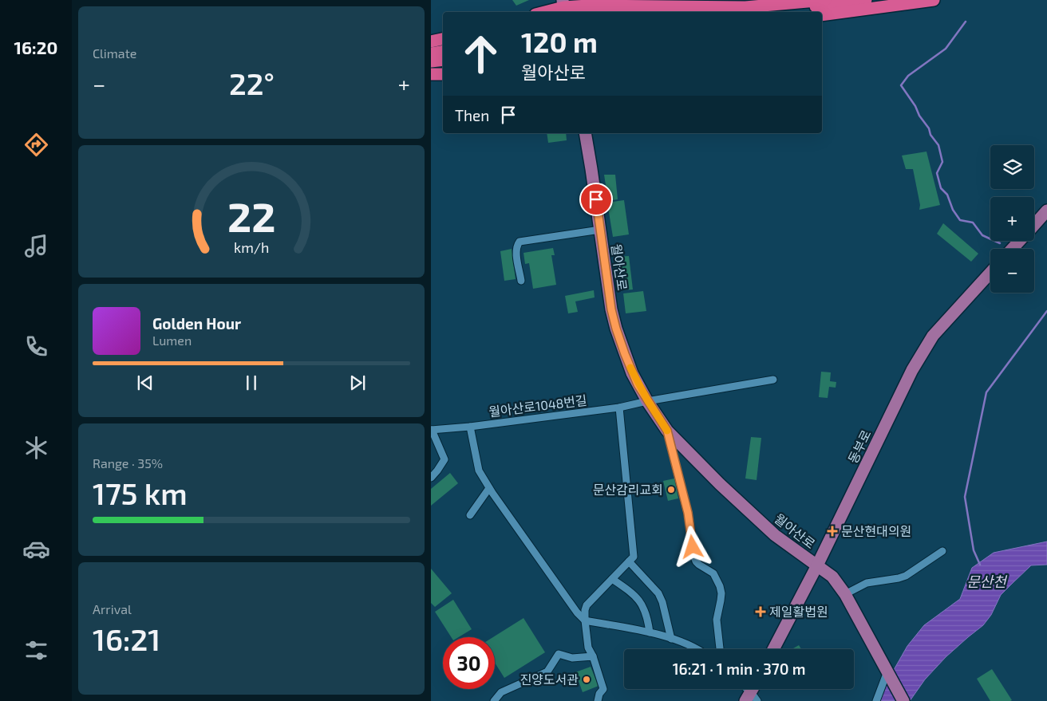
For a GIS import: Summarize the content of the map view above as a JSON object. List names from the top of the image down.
{
  "streets": {
    "main road": ["월아산로", "동부로"],
    "street": ["월아산로1048번길"]
  },
  "crossings": [
    ["월아산로", "월아산로1048번길"],
    ["월아산로", "동부로"]
  ],
  "water": ["문산천"],
  "places": {
    "other": ["문산감리교회", "진양도서관"],
    "health": ["문산현대의원", "제일활법원"]
  },
  "page": {
    "tabs": "16:20",
    "tile": [
      "Climate",
      ["Range · 35%", "175 km"],
      ["Arrival", "16:21"]
    ],
    "turn": ["120 m", "월아산로"],
    "heat": ["−", "22°", "+"],
    "then": "Then",
    "map_buttons": ["+", "−"],
    "song": ["Golden Hour", "Lumen"],
    "limit": "30",
    "trip": "16:21 · 1 min · 370 m",
    "gauge": ["22", "km/h"]
  }
}
